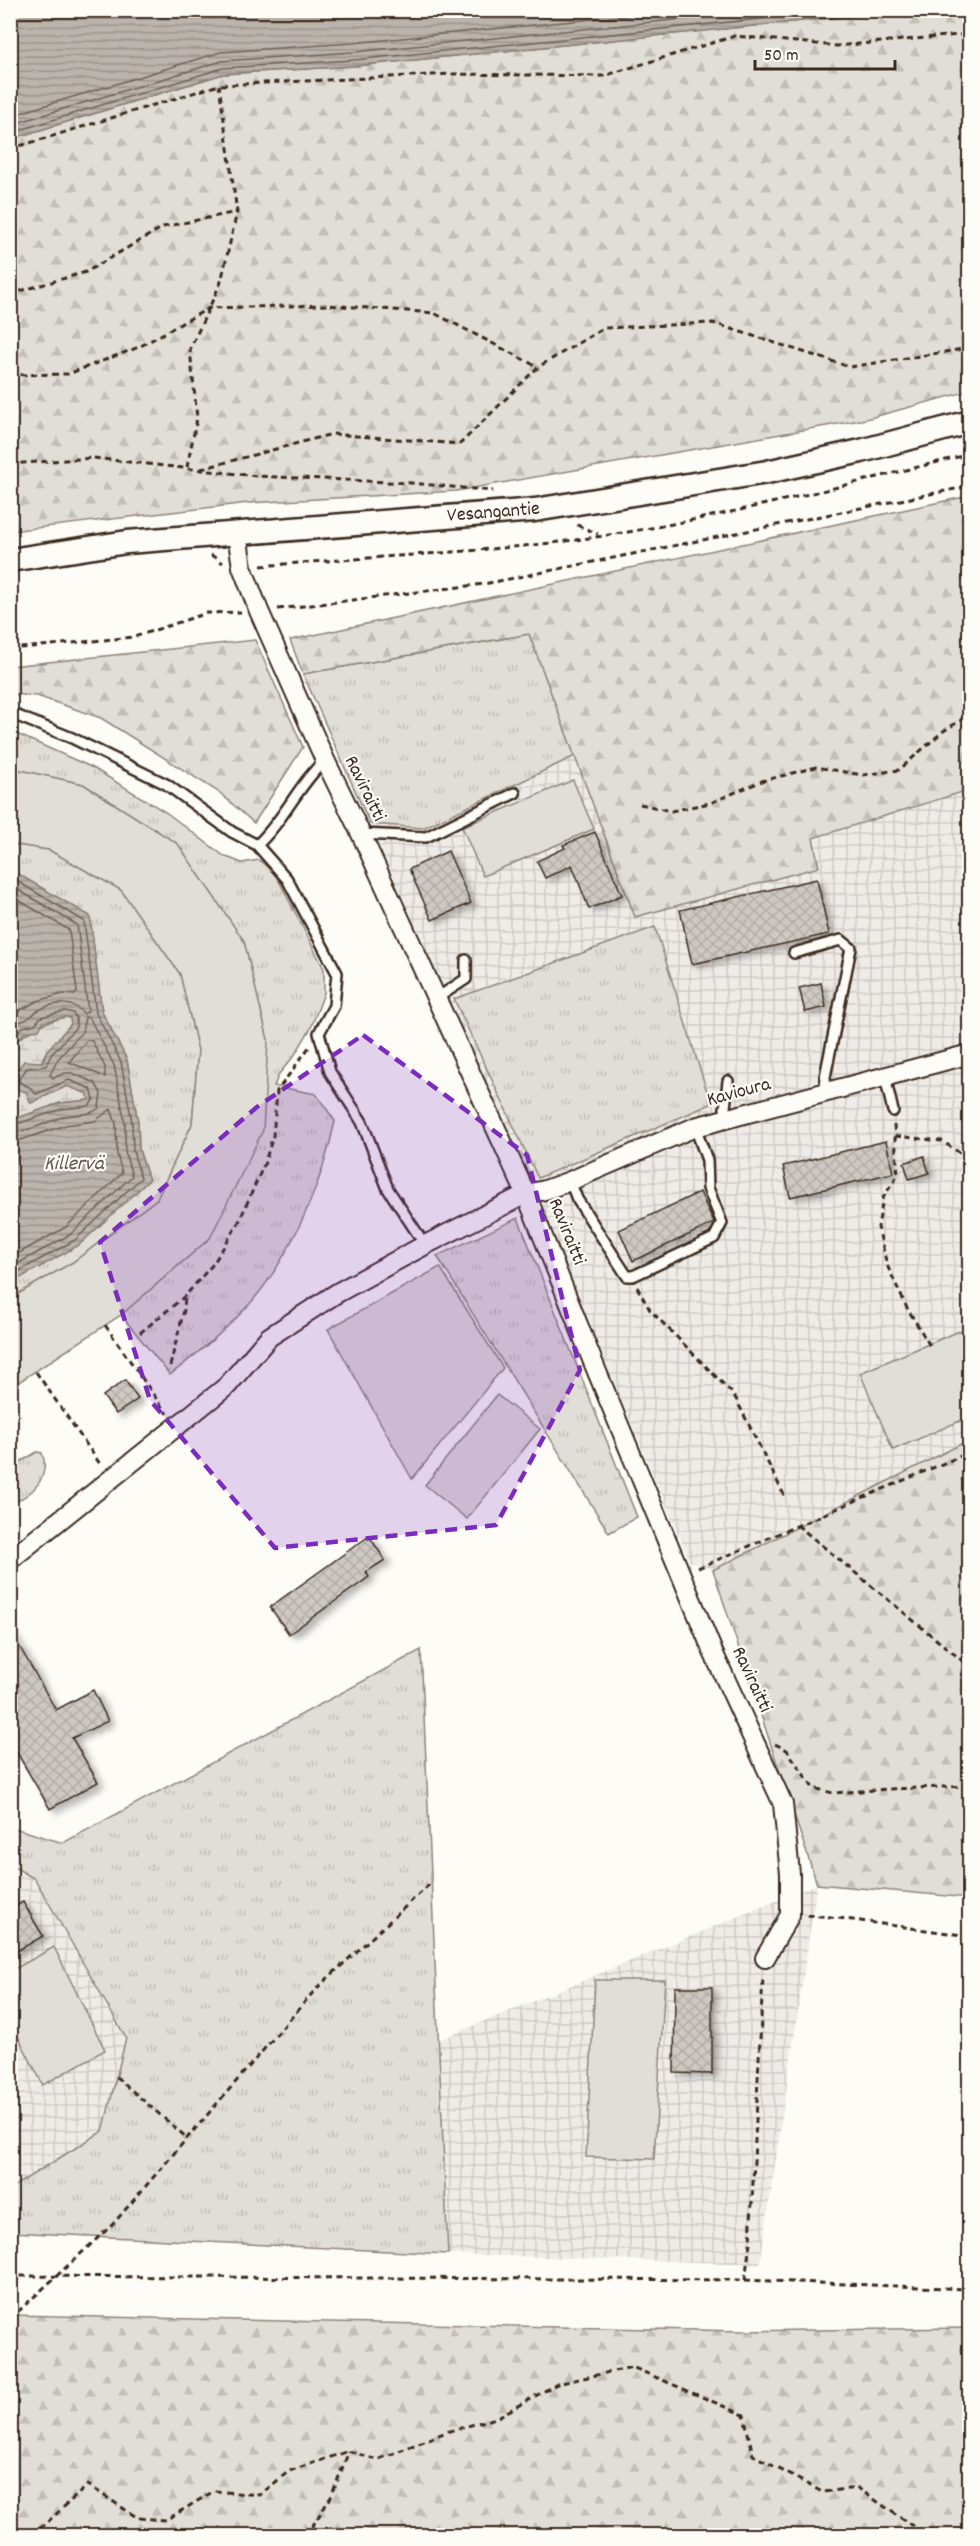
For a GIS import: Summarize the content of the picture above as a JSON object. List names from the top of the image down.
{
  "streets": {
    "street": ["Vesangantie", "Raviraitti", "Kavioura"]
  },
  "crossings": [
    ["Vesangantie", "Raviraitti"],
    ["Raviraitti", "Kavioura"]
  ],
  "water": ["Killervä"],
  "scale_bar": "50 m"
}
